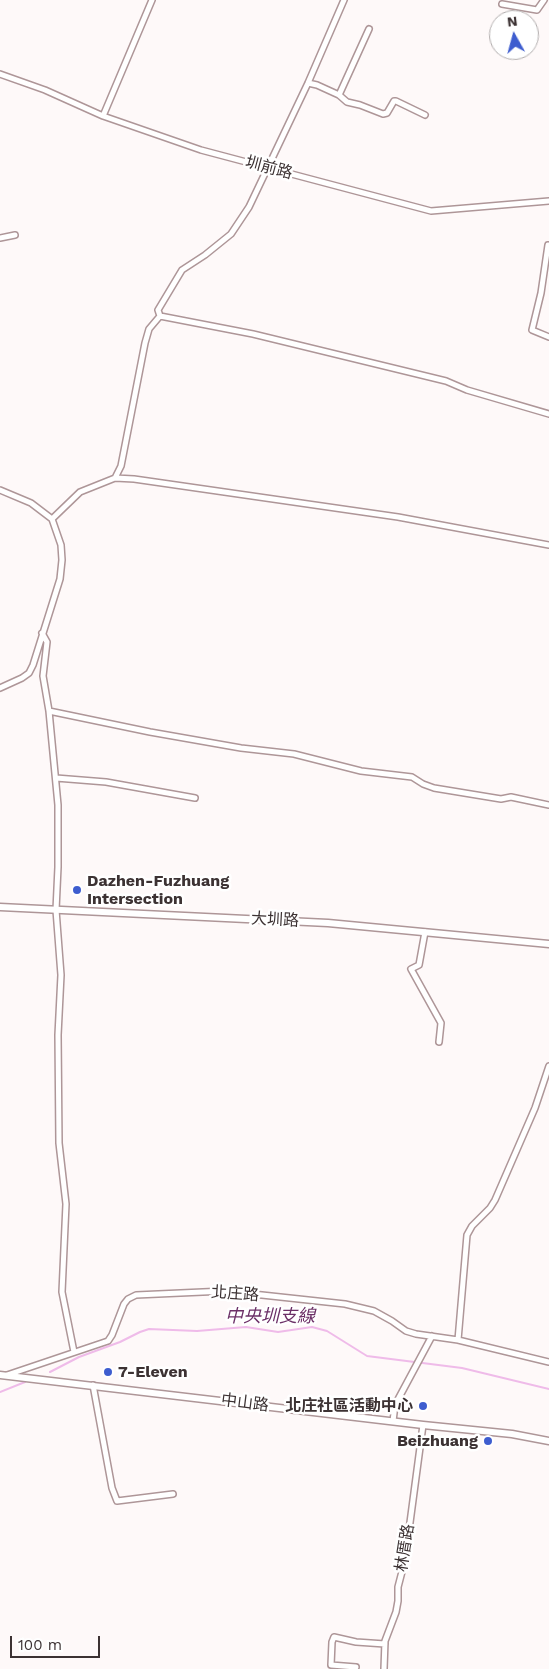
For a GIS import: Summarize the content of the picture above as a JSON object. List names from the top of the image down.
{
  "streets": {
    "street": [
      "圳前路",
      "大圳路",
      "北庄路",
      "中山路",
      "林厝路"
    ]
  },
  "crossings": [
    ["北庄路", "中山路"],
    ["中山路", "林厝路"]
  ],
  "water": ["中央圳支線"],
  "places": [
    "Dazhen-Fuzhuang Intersection",
    "7-Eleven",
    "北庄社區活動中心",
    "Beizhuang"
  ],
  "scale_bar": "100 m",
  "north": "top"
}
